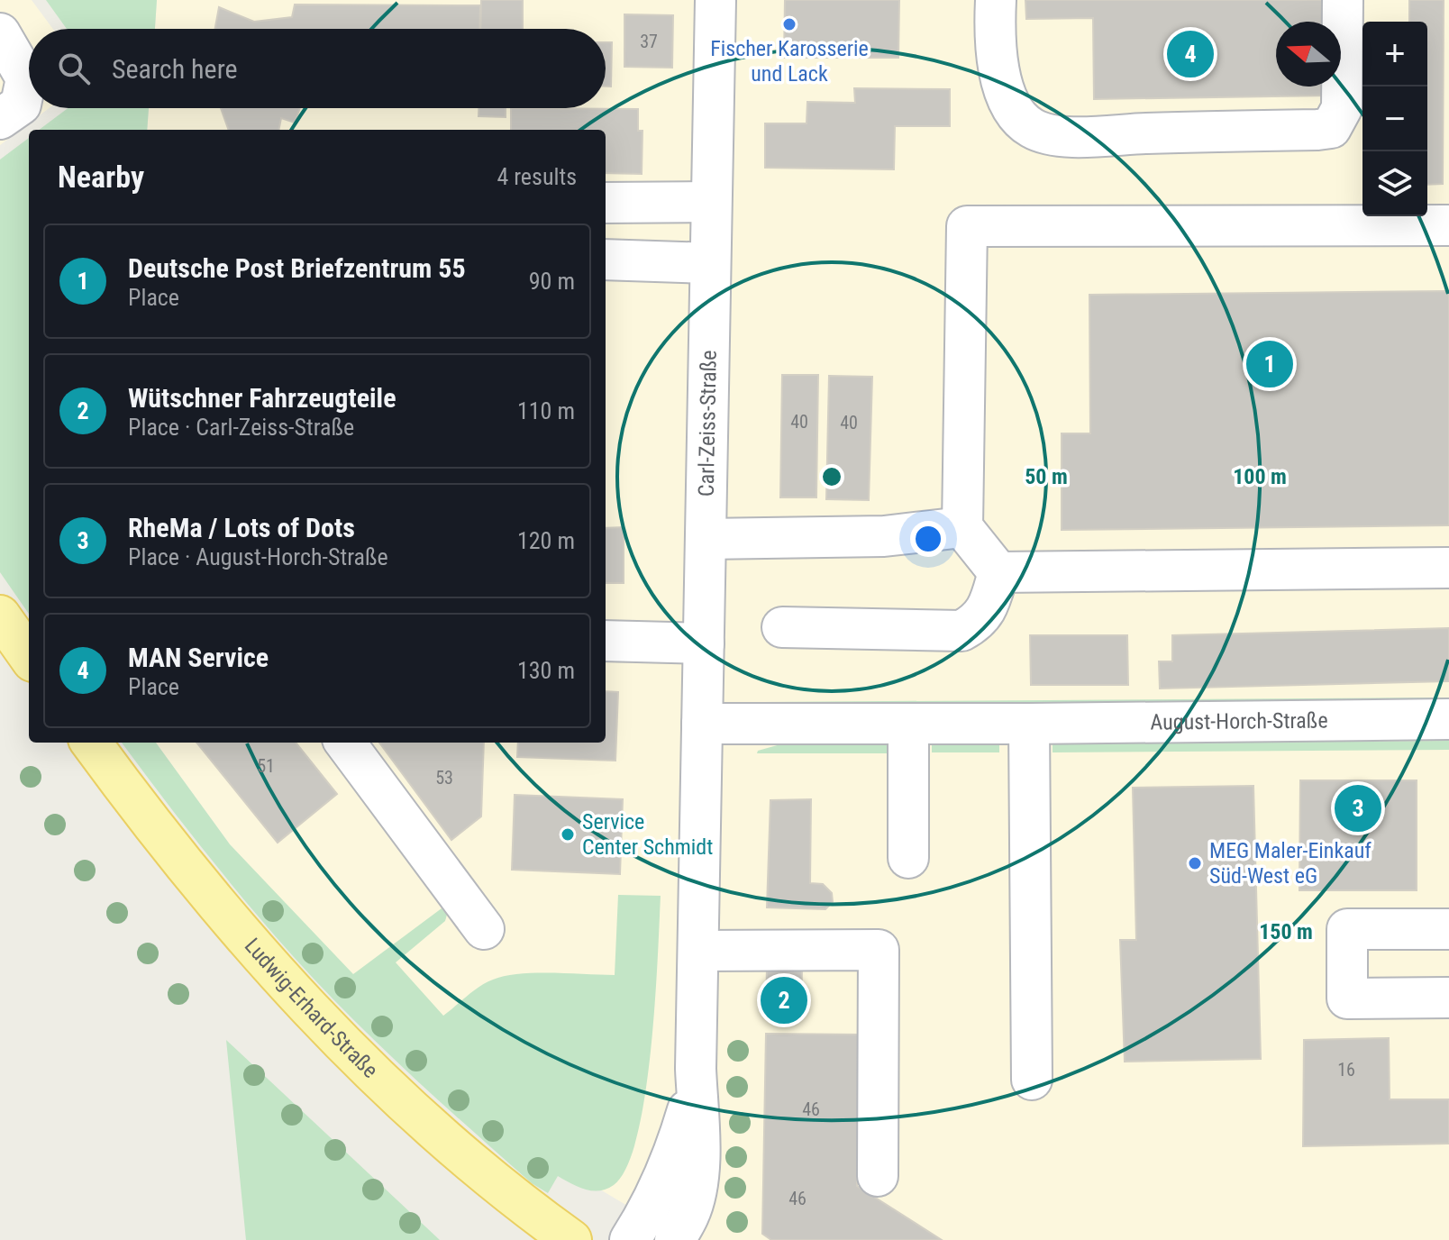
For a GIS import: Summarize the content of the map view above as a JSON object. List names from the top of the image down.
{
  "streets": {
    "main road": ["Ludwig-Erhard-Straße"],
    "street": ["Carl-Zeiss-Straße", "August-Horch-Straße"]
  },
  "crossings": [
    ["Carl-Zeiss-Straße", "August-Horch-Straße"]
  ],
  "places": ["Fischer Karosserie und Lack", "Service Center Schmidt", "MEG Maler-Einkauf Süd-West eG"],
  "house_numbers": [
    "37",
    "40",
    "40",
    "51",
    "53",
    "16",
    "46",
    "46"
  ],
  "north": "left",
  "page": {
    "map_buttons": ["+", "−"],
    "pins": [
      "4",
      "1",
      "3",
      "2"
    ],
    "search": "Search here",
    "heading": ["Nearby", "4 results"],
    "list": [
      {
        "mark": "1",
        "name": "Deutsche Post Briefzentrum 55",
        "note": "Place",
        "value": "90 m"
      },
      {
        "mark": "2",
        "name": "Wütschner Fahrzeugteile",
        "note": "Place · Carl-Zeiss-Straße",
        "value": "110 m"
      },
      {
        "mark": "3",
        "name": "RheMa / Lots of Dots",
        "note": "Place · August-Horch-Straße",
        "value": "120 m"
      },
      {
        "mark": "4",
        "name": "MAN Service",
        "note": "Place",
        "value": "130 m"
      }
    ]
  },
  "rings": ["50 m", "100 m", "150 m"]
}
